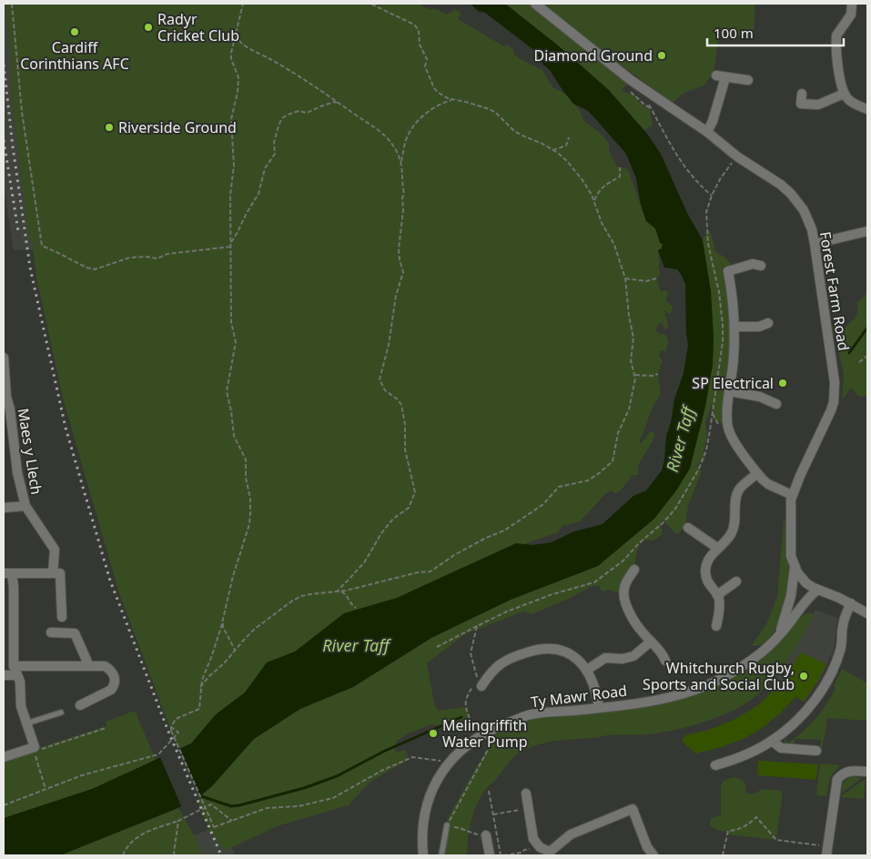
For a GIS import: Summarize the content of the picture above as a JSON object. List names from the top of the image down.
{
  "streets": {
    "street": ["Forest Farm Road", "Maes y Llech", "Ty Mawr Road"]
  },
  "crossings": [
    ["Forest Farm Road", "Ty Mawr Road"]
  ],
  "water": ["River Taff"],
  "places": [
    "Radyr Cricket Club",
    "Cardiff Corinthians AFC",
    "Diamond Ground",
    "Riverside Ground",
    "SP Electrical",
    "Whitchurch Rugby, Sports and Social Club",
    "Melingriffith Water Pump"
  ],
  "scale_bar": "100 m"
}
